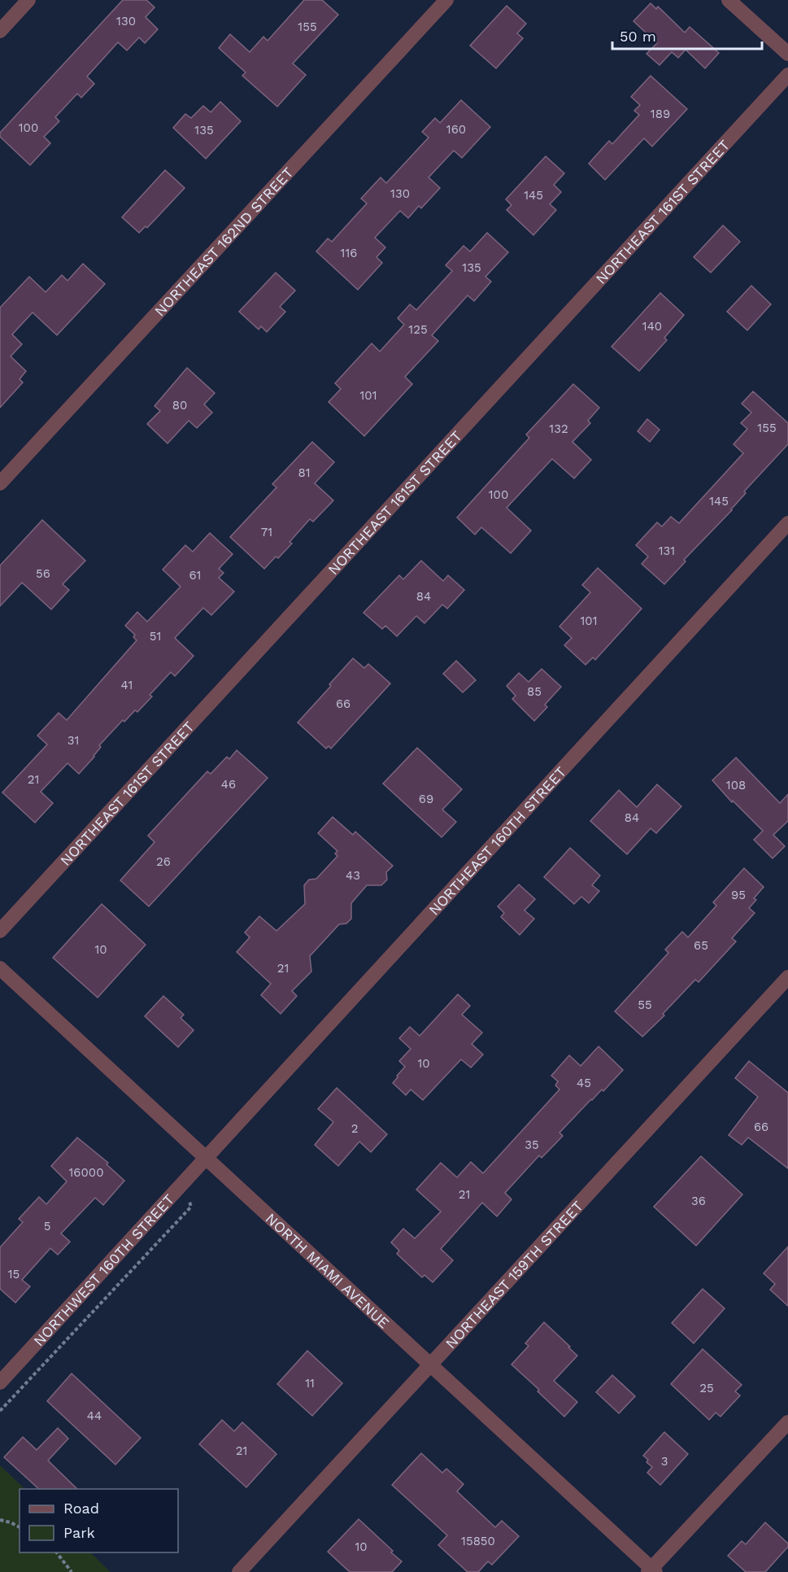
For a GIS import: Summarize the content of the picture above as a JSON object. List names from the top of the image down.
{
  "streets": {
    "street": [
      "NORTHEAST 161ST STREET",
      "NORTHEAST 162ND STREET",
      "NORTHEAST 160TH STREET",
      "NORTHWEST 160TH STREET",
      "NORTH MIAMI AVENUE",
      "NORTHEAST 159TH STREET"
    ]
  },
  "crossings": [
    ["NORTHEAST 160TH STREET", "NORTHWEST 160TH STREET"],
    ["NORTHEAST 160TH STREET", "NORTH MIAMI AVENUE"],
    ["NORTHWEST 160TH STREET", "NORTH MIAMI AVENUE"],
    ["NORTH MIAMI AVENUE", "NORTHEAST 159TH STREET"]
  ],
  "house_numbers": [
    "130",
    "155",
    "189",
    "100",
    "160",
    "135",
    "130",
    "145",
    "116",
    "135",
    "140",
    "125",
    "101",
    "80",
    "155",
    "132",
    "81",
    "100",
    "145",
    "71",
    "131",
    "56",
    "61",
    "84",
    "101",
    "51",
    "41",
    "85",
    "66",
    "31",
    "21",
    "46",
    "108",
    "69",
    "84",
    "26",
    "43",
    "95",
    "65",
    "10",
    "21",
    "55",
    "10",
    "45",
    "66",
    "2",
    "35",
    "16000",
    "21",
    "36",
    "5",
    "15",
    "11",
    "25",
    "44",
    "21",
    "3",
    "15850",
    "10"
  ],
  "legend": ["Road", "Park"],
  "scale_bar": "50 m"
}
